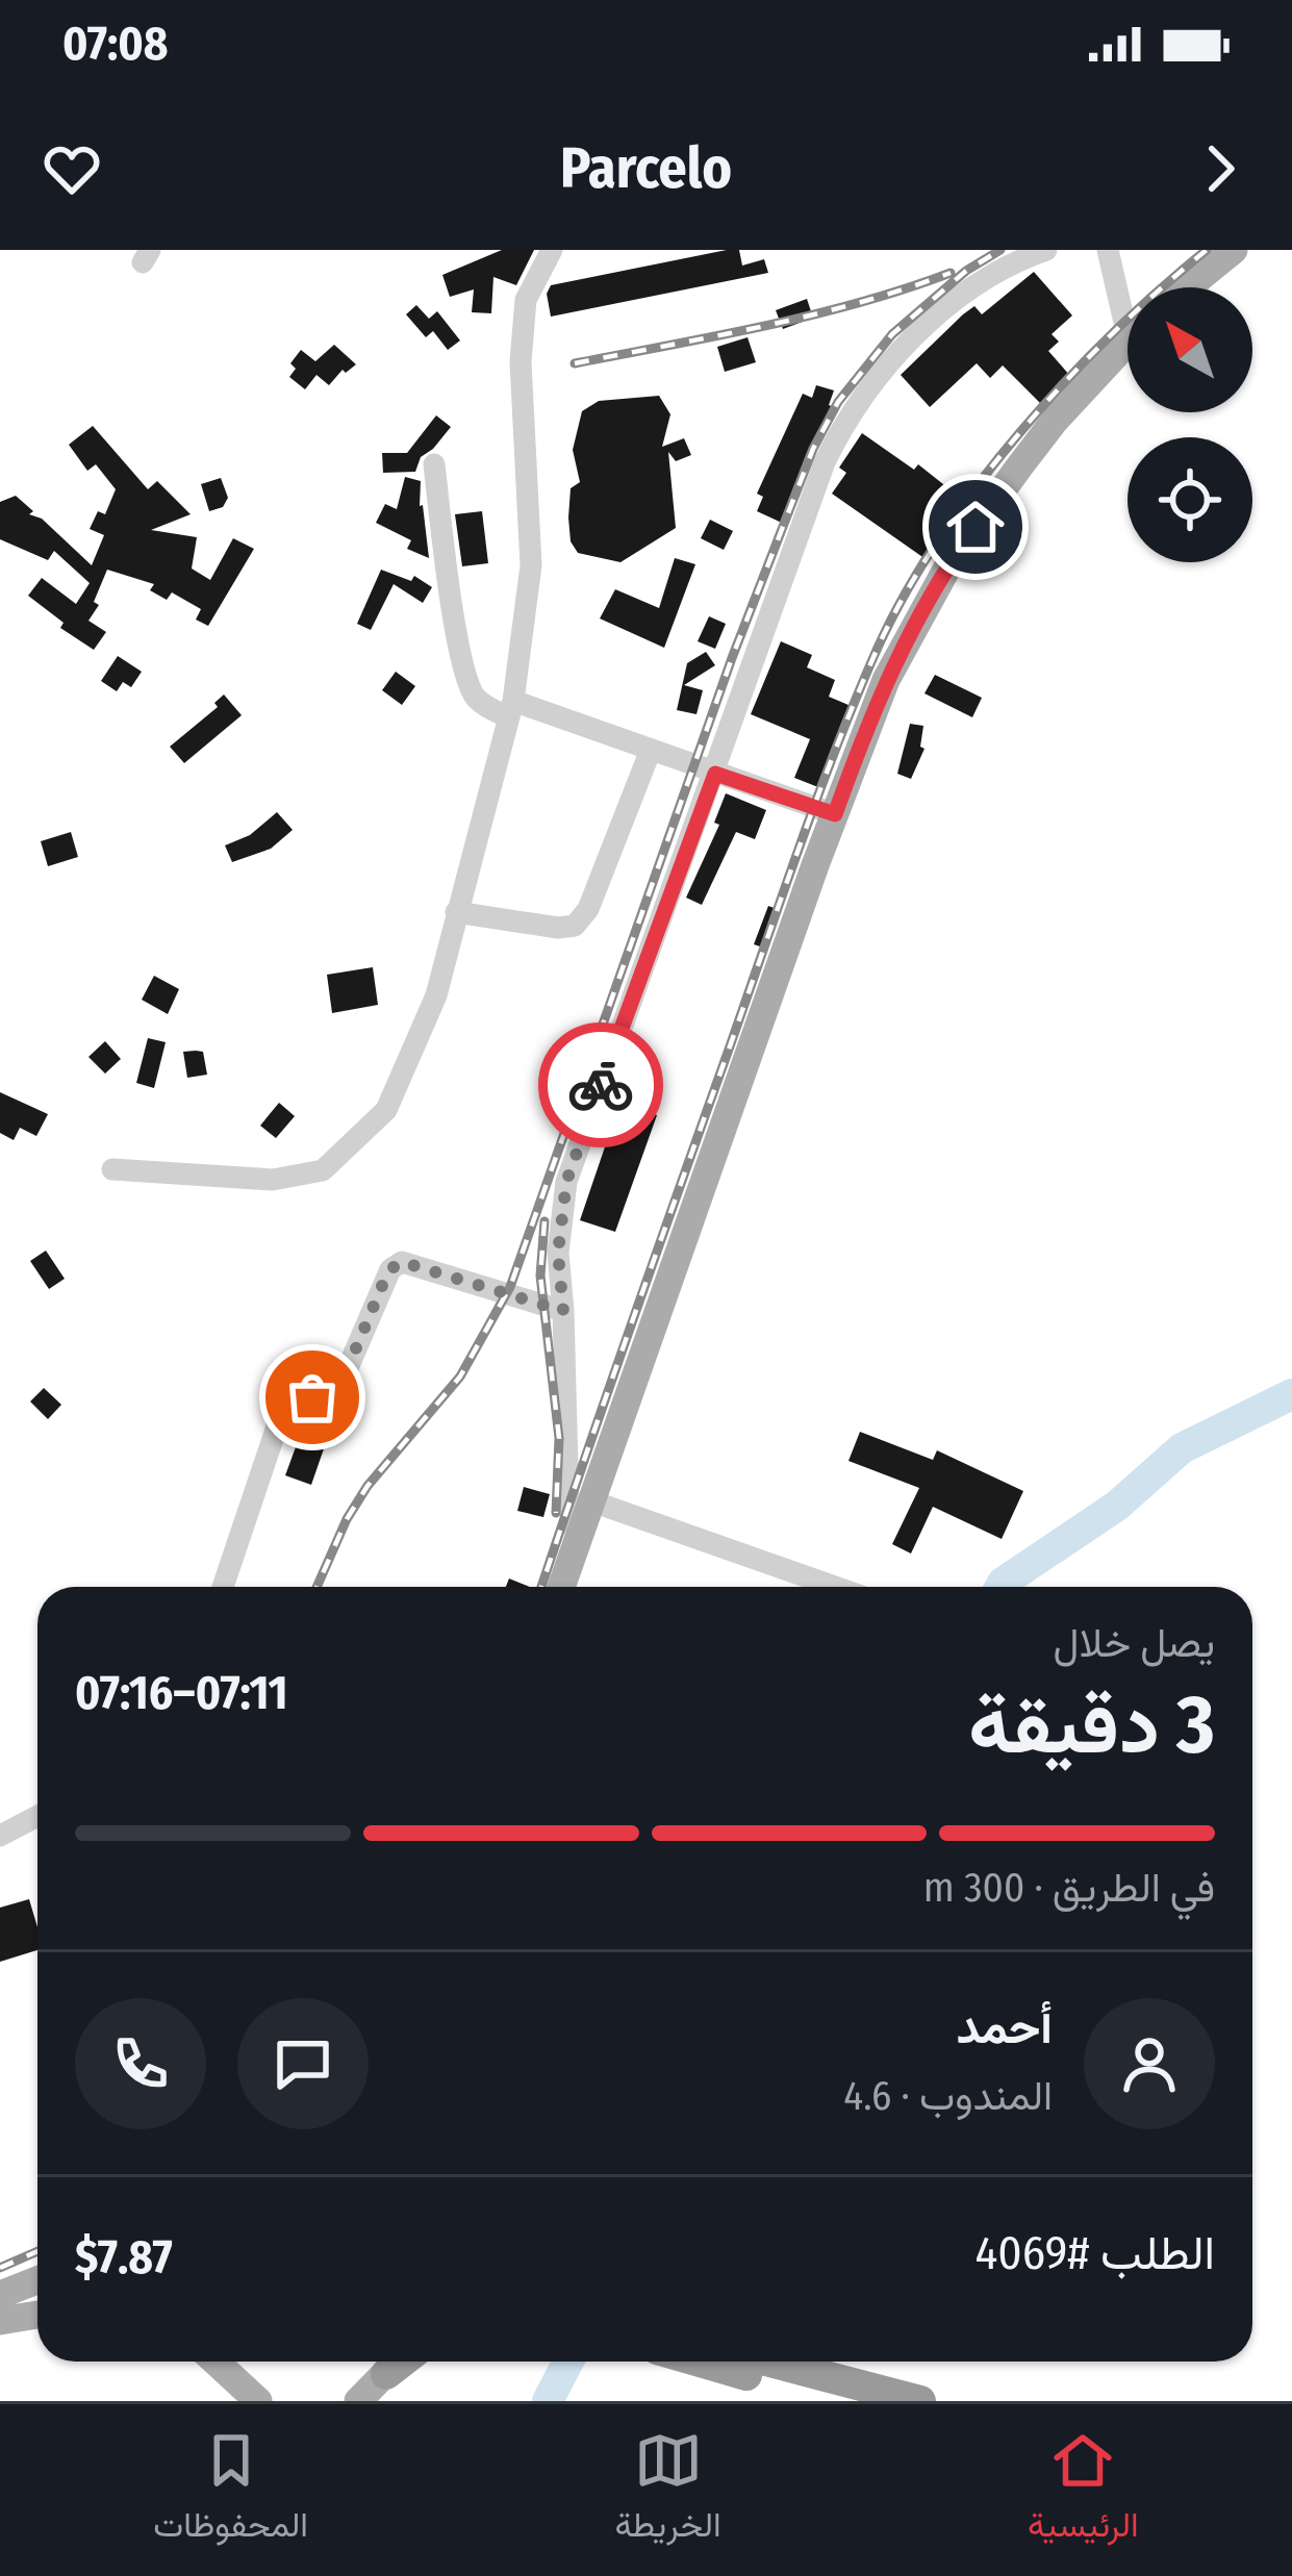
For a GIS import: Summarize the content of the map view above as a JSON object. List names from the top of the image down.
{
  "north": "top left",
  "page": {
    "status": "07:08",
    "header": "Parcelo",
    "heading": ["3 دقيقة", "يصل خلال", "07:11–07:16"],
    "panel": [
      "أحمد",
      "المندوب · 4.6",
      "الطلب #4069",
      "$7.87"
    ],
    "bar": "في الطريق · 300 m",
    "tabs": ["الرئيسية", "الخريطة", "المحفوظات"]
  }
}
